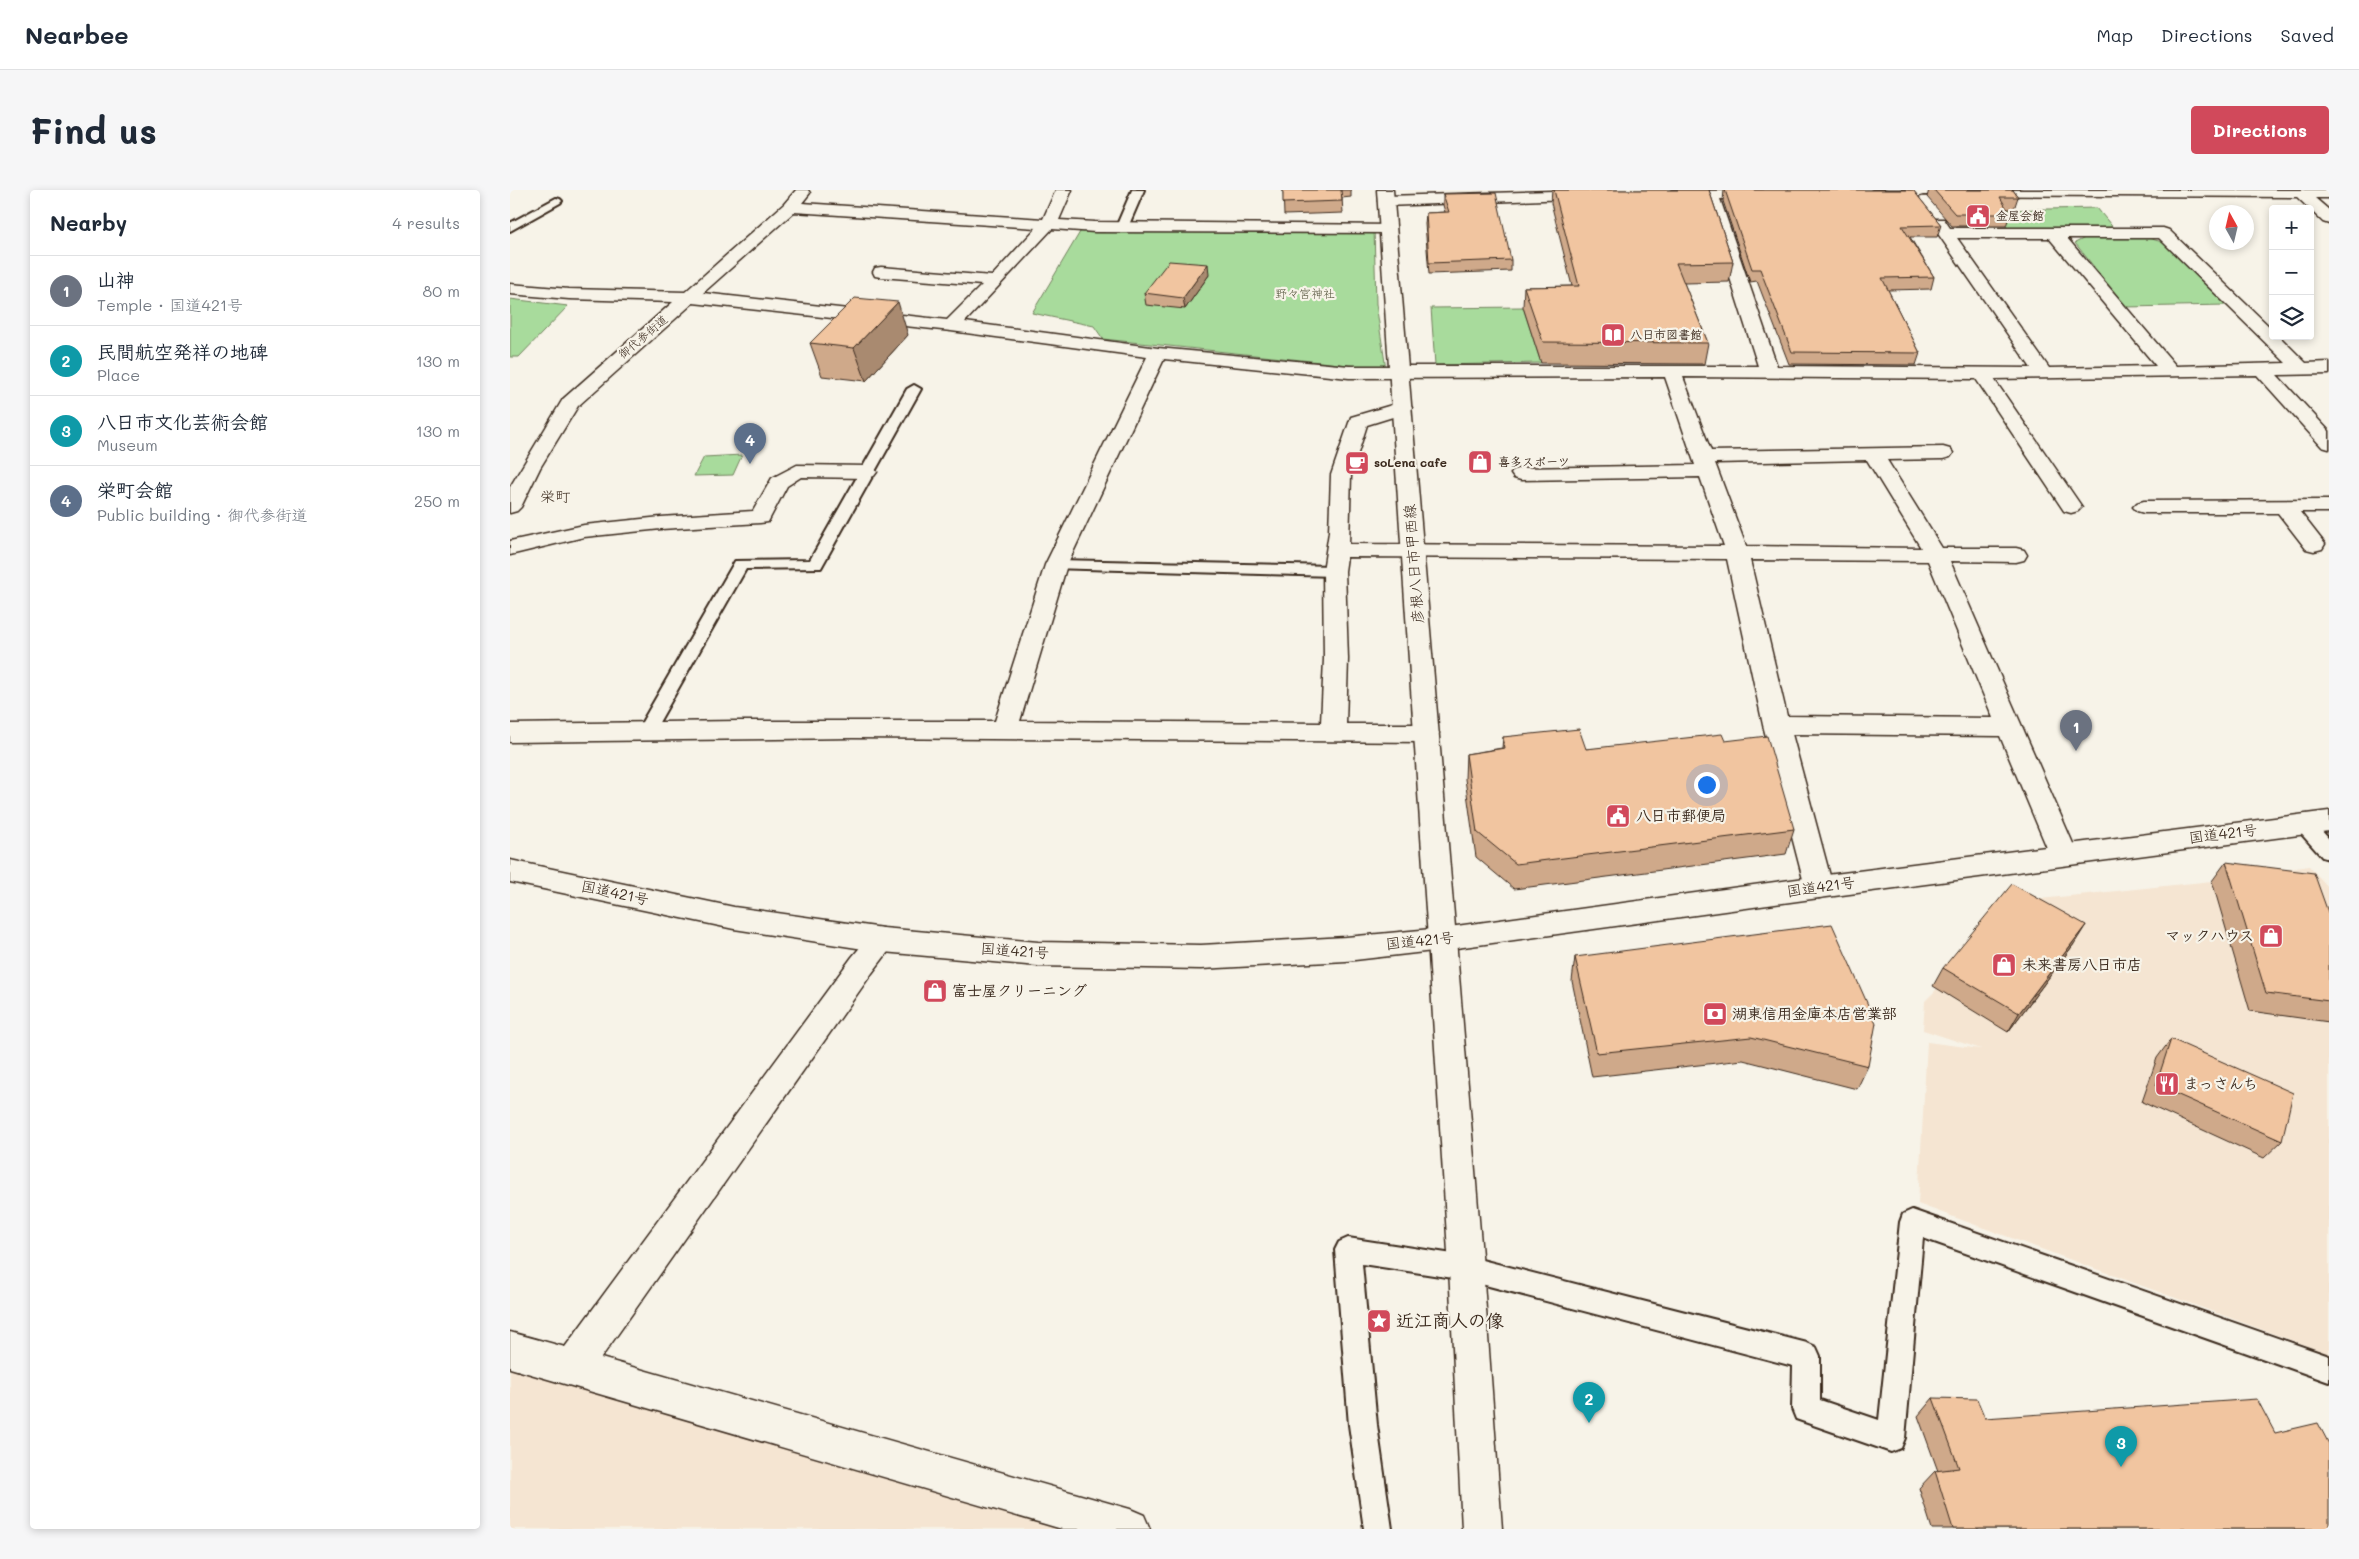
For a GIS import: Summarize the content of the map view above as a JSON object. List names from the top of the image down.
{
  "streets": {
    "main road": ["御代参街道", "彦根八日市甲西線", "国道421号"]
  },
  "crossings": [
    ["彦根八日市甲西線", "国道421号"]
  ],
  "districts": ["栄町"],
  "parks": ["野々宮神社"],
  "places": {
    "public building": ["金屋会館", "八日市郵便局"],
    "library": ["八日市図書館"],
    "shop": [
      "喜多スポーツ",
      "マックハウス",
      "未来書房八日市店",
      "富士屋クリーニング"
    ],
    "cafe": ["soLena cafe"],
    "bank": ["湖東信用金庫本店営業部"],
    "restaurant": ["まっさんち"],
    "place": ["近江商人の像"]
  },
  "north": "top",
  "page": {
    "header": "Nearbee",
    "nav": ["Map", "Directions", "Saved"],
    "buttons": "Directions",
    "title": "Find us",
    "heading": ["Nearby", "4 results"],
    "map_buttons": ["+", "−"],
    "list": [
      {
        "mark": "1",
        "name": "山神",
        "note": "Temple · 国道421号",
        "value": "80 m"
      },
      {
        "mark": "2",
        "name": "民間航空発祥の地碑",
        "note": "Place",
        "value": "130 m"
      },
      {
        "mark": "3",
        "name": "八日市文化芸術会館",
        "note": "Museum",
        "value": "130 m"
      },
      {
        "mark": "4",
        "name": "栄町会館",
        "note": "Public building · 御代参街道",
        "value": "250 m"
      }
    ],
    "pins": [
      "4",
      "1",
      "2",
      "3"
    ]
  }
}
